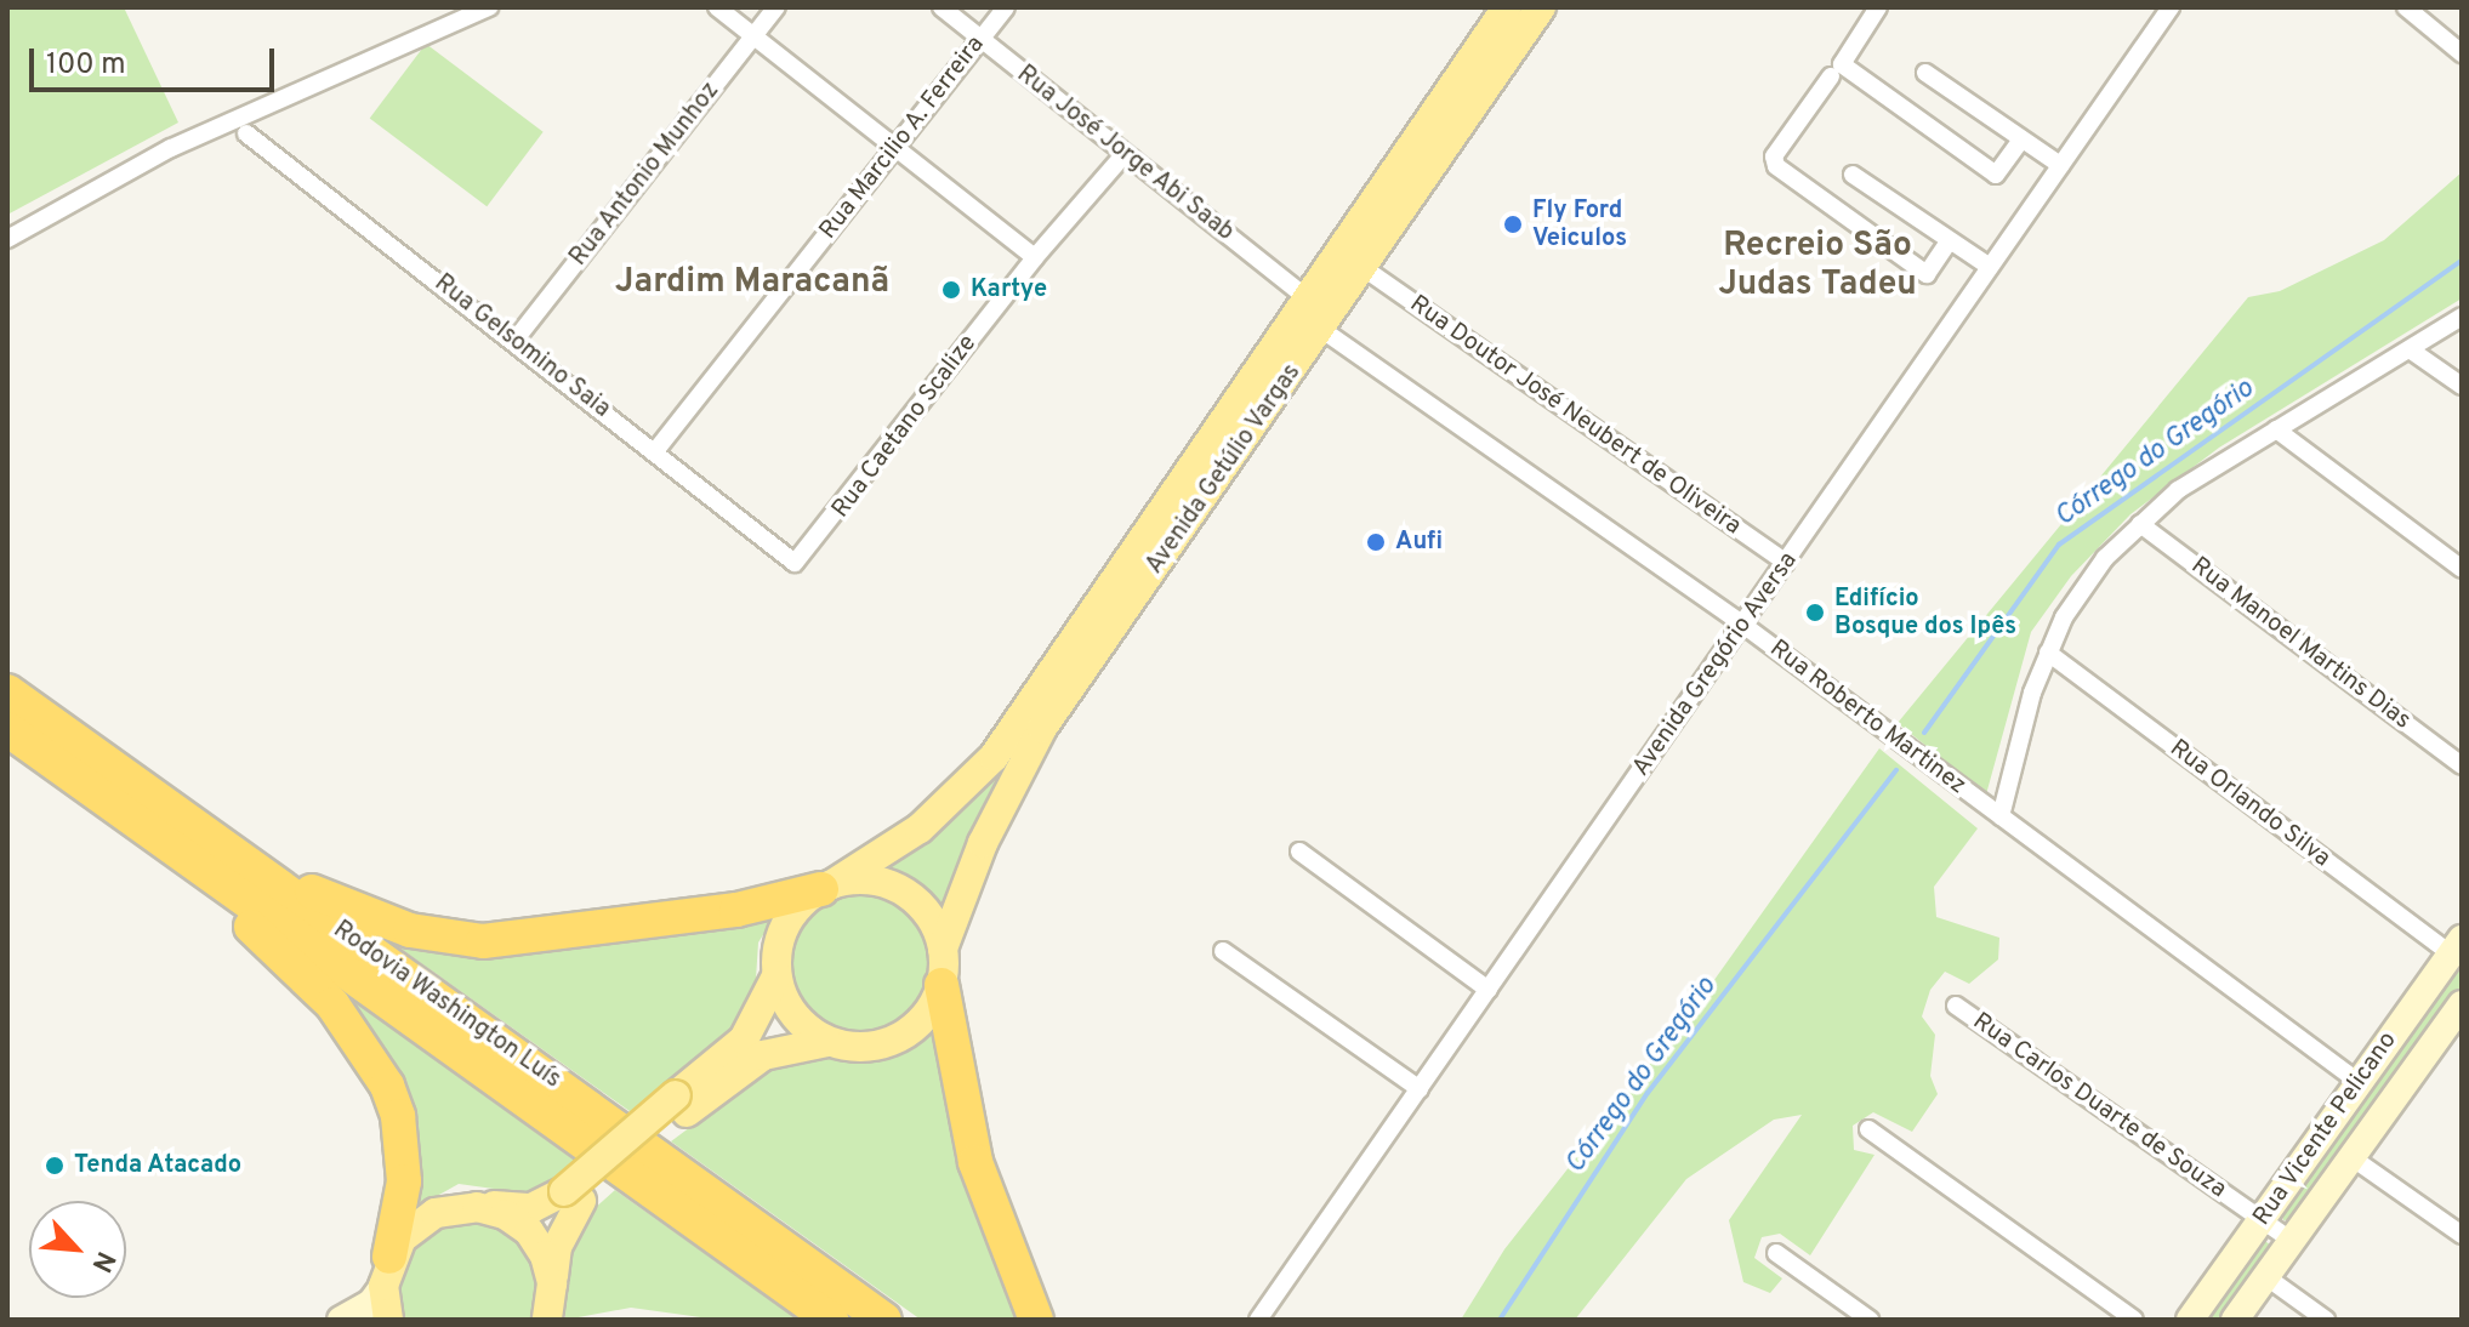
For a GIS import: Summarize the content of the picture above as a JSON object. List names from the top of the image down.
{
  "streets": {
    "highway": ["Rodovia Washington Luís"],
    "main road": ["Avenida Getúlio Vargas"],
    "street": [
      "Rua Marcilio A. Ferreira",
      "Rua José Jorge Abi Saab",
      "Rua Antonio Munhoz",
      "Rua Gelsomino Saia",
      "Rua Doutor José Neubert de Oliveira",
      "Rua Caetano Scalize",
      "Rua Manoel Martins Dias",
      "Avenida Gregório Aversa",
      "Rua Roberto Martinez",
      "Rua Orlando Silva",
      "Rua Carlos Duarte de Souza",
      "Rua Vicente Pelicano"
    ]
  },
  "crossings": [
    ["Rua Marcilio A. Ferreira", "Rua José Jorge Abi Saab"],
    ["Rua Marcilio A. Ferreira", "Rua Gelsomino Saia"],
    ["Rua José Jorge Abi Saab", "Rua Caetano Scalize"],
    ["Rua José Jorge Abi Saab", "Avenida Getúlio Vargas"],
    ["Rua Antonio Munhoz", "Rua Gelsomino Saia"],
    ["Rua Gelsomino Saia", "Rua Caetano Scalize"],
    ["Rua Doutor José Neubert de Oliveira", "Avenida Getúlio Vargas"],
    ["Rua Doutor José Neubert de Oliveira", "Avenida Gregório Aversa"],
    ["Avenida Getúlio Vargas", "Rua Roberto Martinez"],
    ["Avenida Gregório Aversa", "Rua Roberto Martinez"],
    ["Rua Roberto Martinez", "Rua Vicente Pelicano"],
    ["Rua Orlando Silva", "Rua Vicente Pelicano"],
    ["Rua Carlos Duarte de Souza", "Rua Vicente Pelicano"]
  ],
  "districts": ["Recreio São Judas Tadeu", "Jardim Maracanã"],
  "water": ["Córrego do Gregório"],
  "places": [
    "Fly Ford Veiculos",
    "Kartye",
    "Aufi",
    "Edifício Bosque dos Ipês",
    "Tenda Atacado"
  ],
  "scale_bar": "100 m",
  "north": "bottom right"
}
